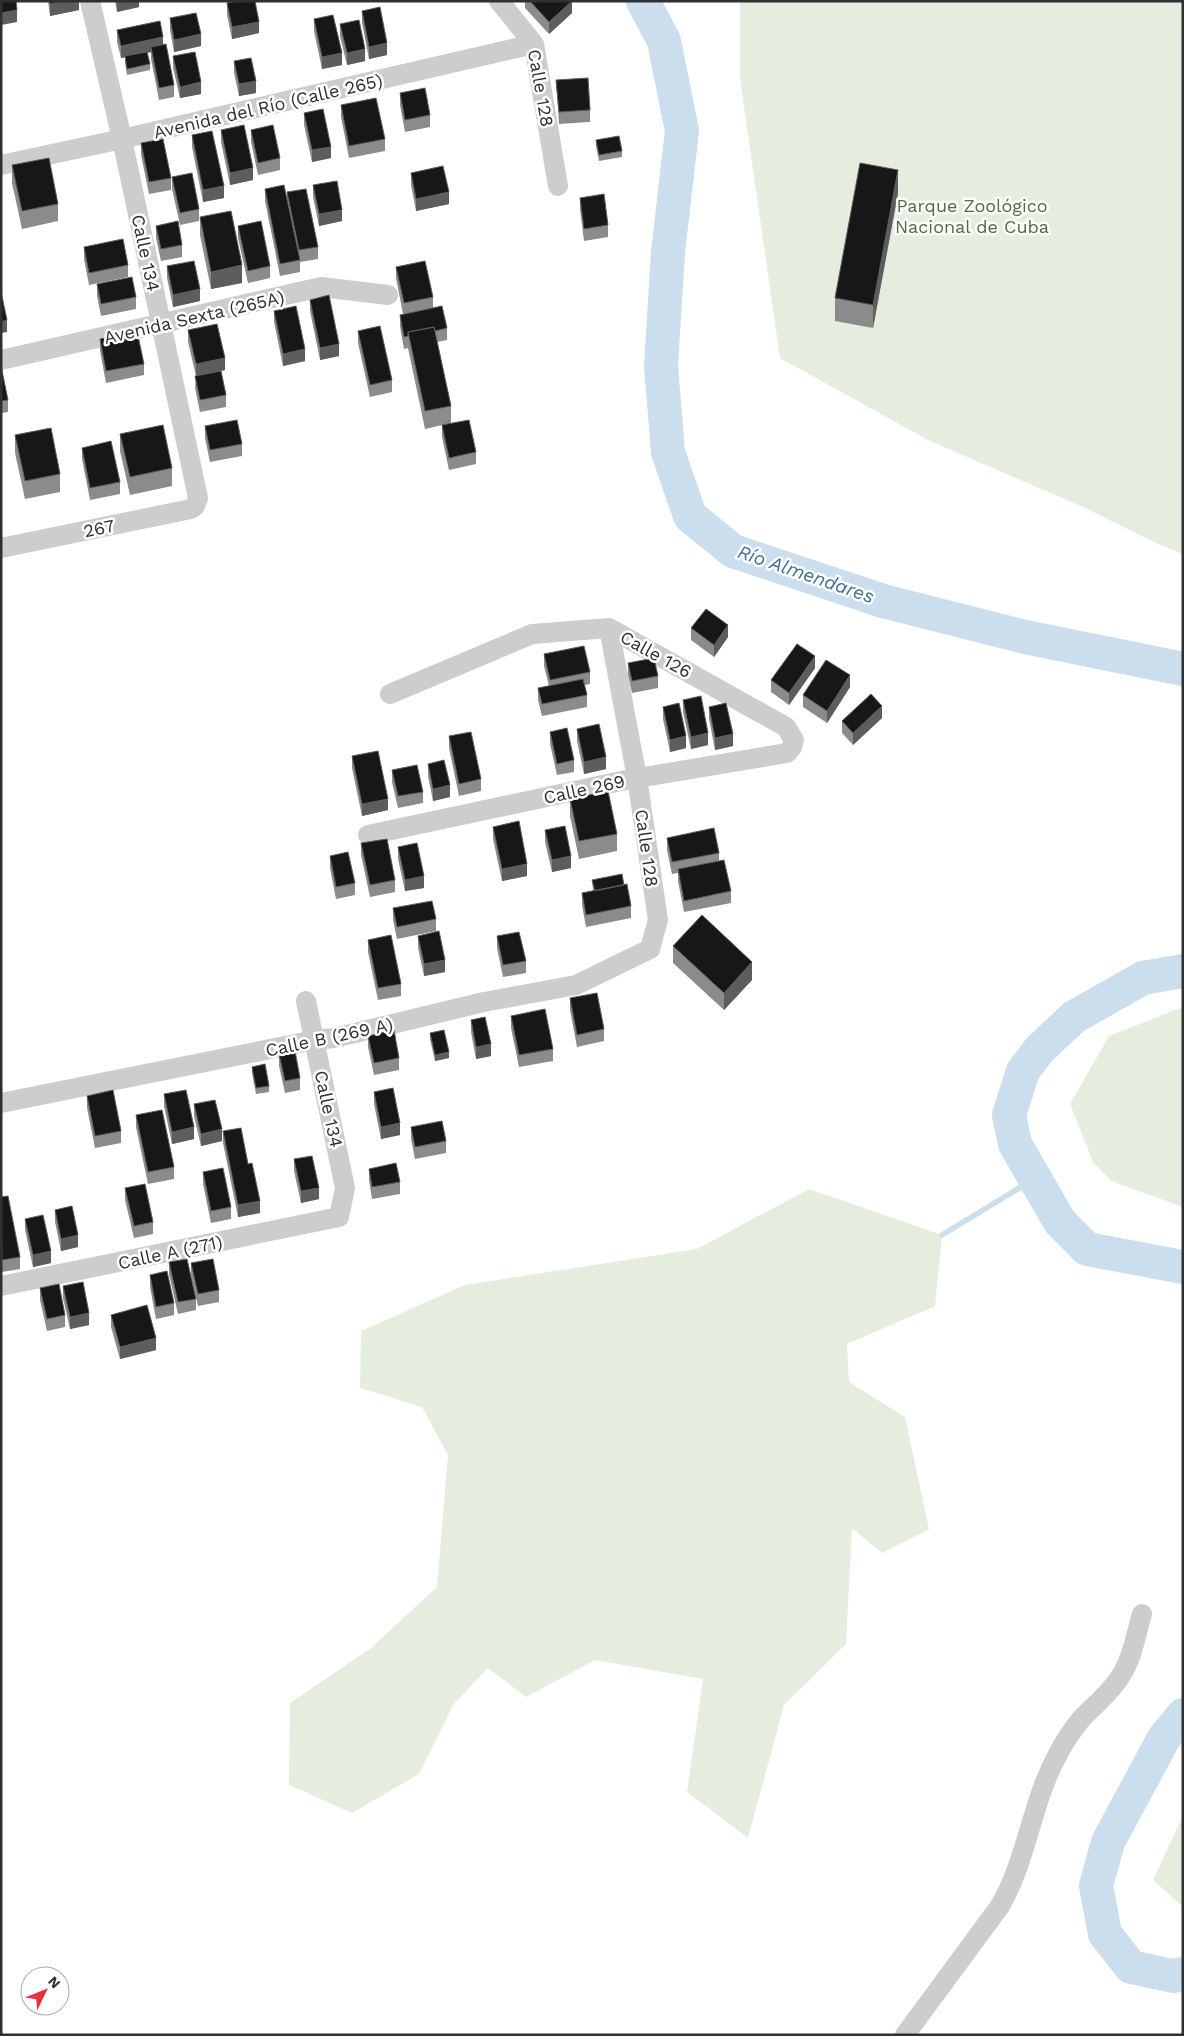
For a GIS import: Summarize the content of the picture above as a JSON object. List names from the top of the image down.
{
  "streets": {
    "street": [
      "Calle 128",
      "Avenida del Río (Calle 265)",
      "Calle 134",
      "Avenida Sexta (265A)",
      "267",
      "Calle 126",
      "Calle 269",
      "Calle B (269 A)",
      "Calle A (271)"
    ]
  },
  "crossings": [
    ["Calle 128", "Avenida del Río (Calle 265)"],
    ["Calle 128", "Calle 126"],
    ["Calle 128", "Calle 269"],
    ["Calle 128", "Calle B (269 A)"],
    ["Avenida del Río (Calle 265)", "Calle 134"],
    ["Calle 134", "Avenida Sexta (265A)"],
    ["Calle 134", "267"],
    ["Calle 134", "Calle B (269 A)"],
    ["Calle 134", "Calle A (271)"],
    ["Calle 126", "Calle 269"]
  ],
  "water": ["Río Almendares"],
  "parks": ["Parque Zoológico Nacional de Cuba"],
  "north": "top right"
}
